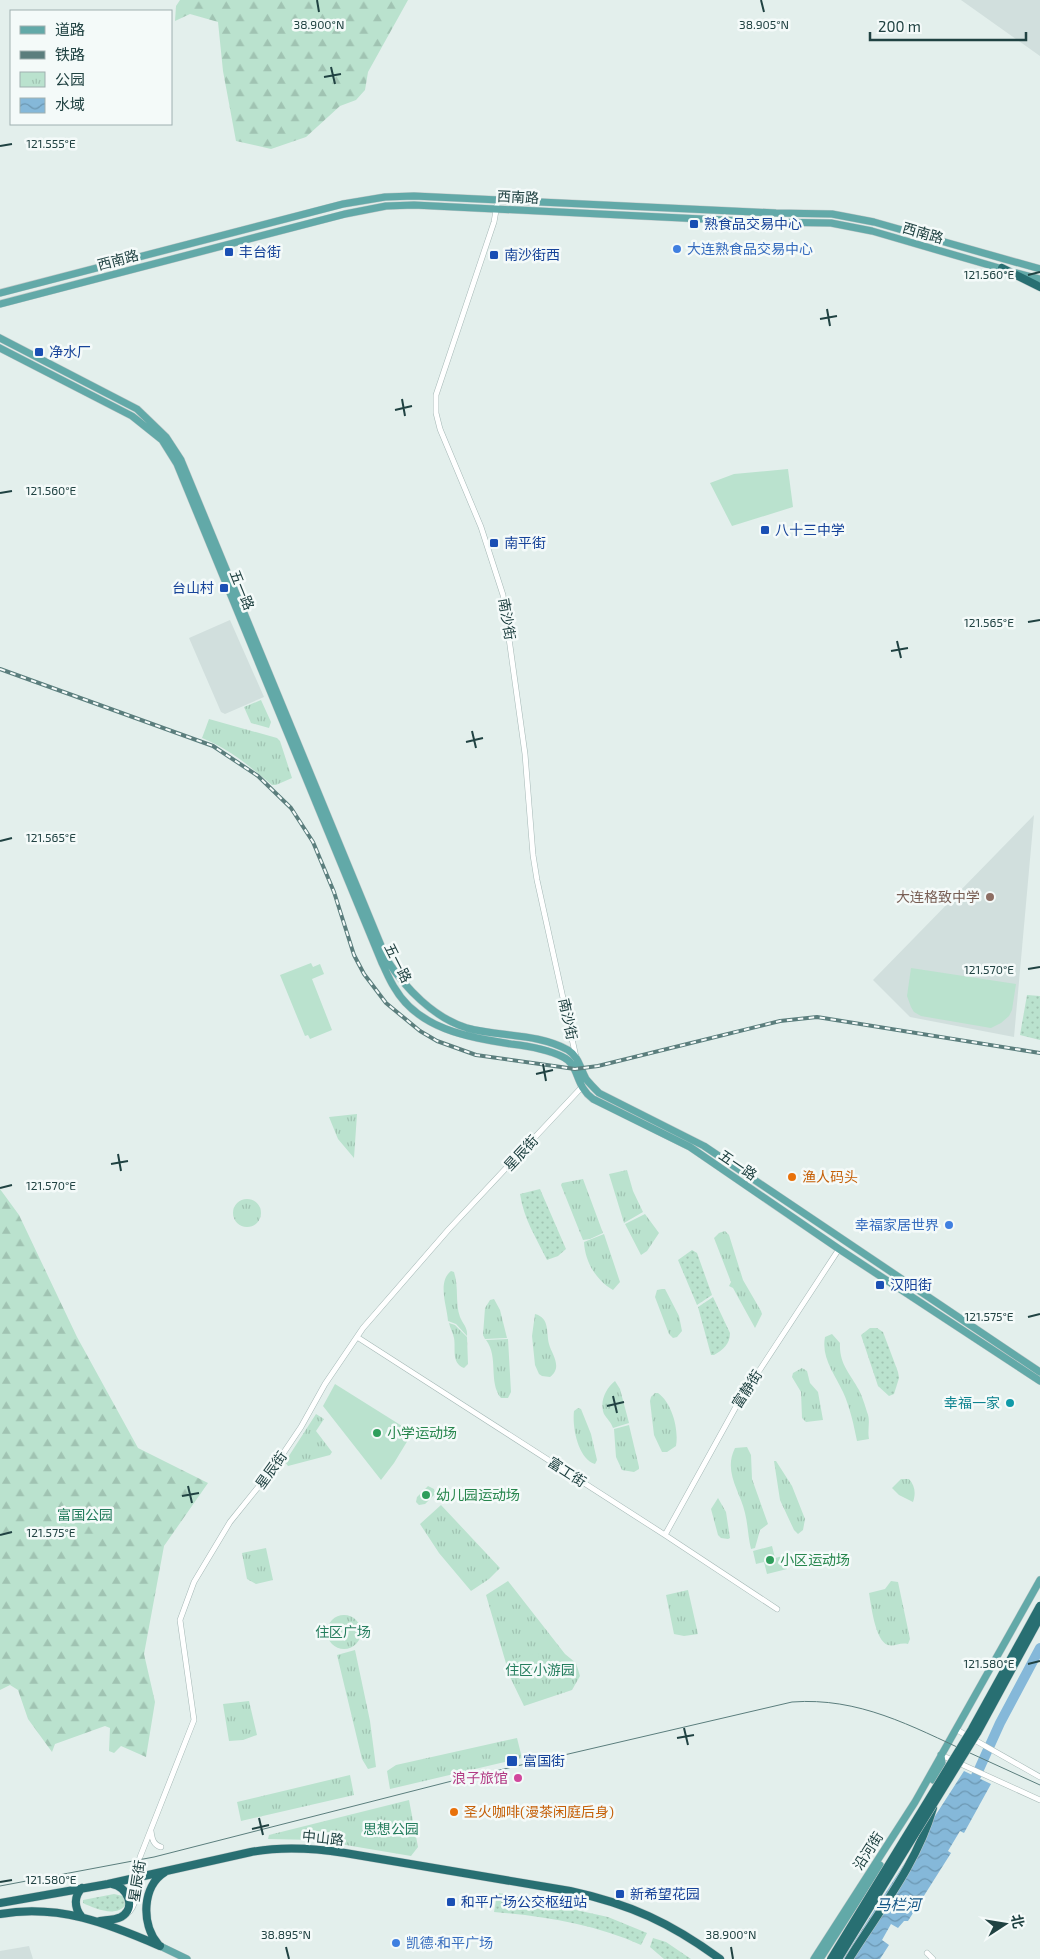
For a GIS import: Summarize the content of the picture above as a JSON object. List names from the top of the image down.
{
  "streets": {
    "highway": ["中山路"],
    "main road": ["西南路", "五一路", "沿河街"],
    "street": [
      "南沙街",
      "星辰街",
      "富静街",
      "富工街"
    ]
  },
  "crossings": [
    ["西南路", "南沙街"],
    ["五一路", "南沙街"],
    ["五一路", "星辰街"],
    ["五一路", "富静街"],
    ["星辰街", "富工街"],
    ["星辰街", "中山路"],
    ["富静街", "富工街"]
  ],
  "water": ["马栏河"],
  "parks": [
    "富国公园",
    "住区广场",
    "住区小游园",
    "思想公园"
  ],
  "places": {
    "transit": [
      "熟食品交易中心",
      "丰台街",
      "南沙街西",
      "净水厂",
      "八十三中学",
      "南平街",
      "台山村",
      "汉阳街",
      "富国街",
      "新希望花园",
      "和平广场公交枢纽站"
    ],
    "other": [
      "大连熟食品交易中心",
      "大连格致中学",
      "渔人码头",
      "幸福家居世界",
      "幸福一家",
      "小学运动场",
      "幼儿园运动场",
      "小区运动场",
      "浪子旅馆",
      "圣火咖啡(漫茶闲庭后身)",
      "凯德·和平广场"
    ]
  },
  "legend": [
    "道路",
    "铁路",
    "公园",
    "水域"
  ],
  "scale_bar": "200 m",
  "north": "right",
  "coordinates": [
    "38.900°N",
    "38.905°N",
    "121.555°E",
    "121.560°E",
    "121.565°E",
    "121.570°E",
    "121.575°E",
    "121.580°E",
    "38.895°N"
  ]
}
